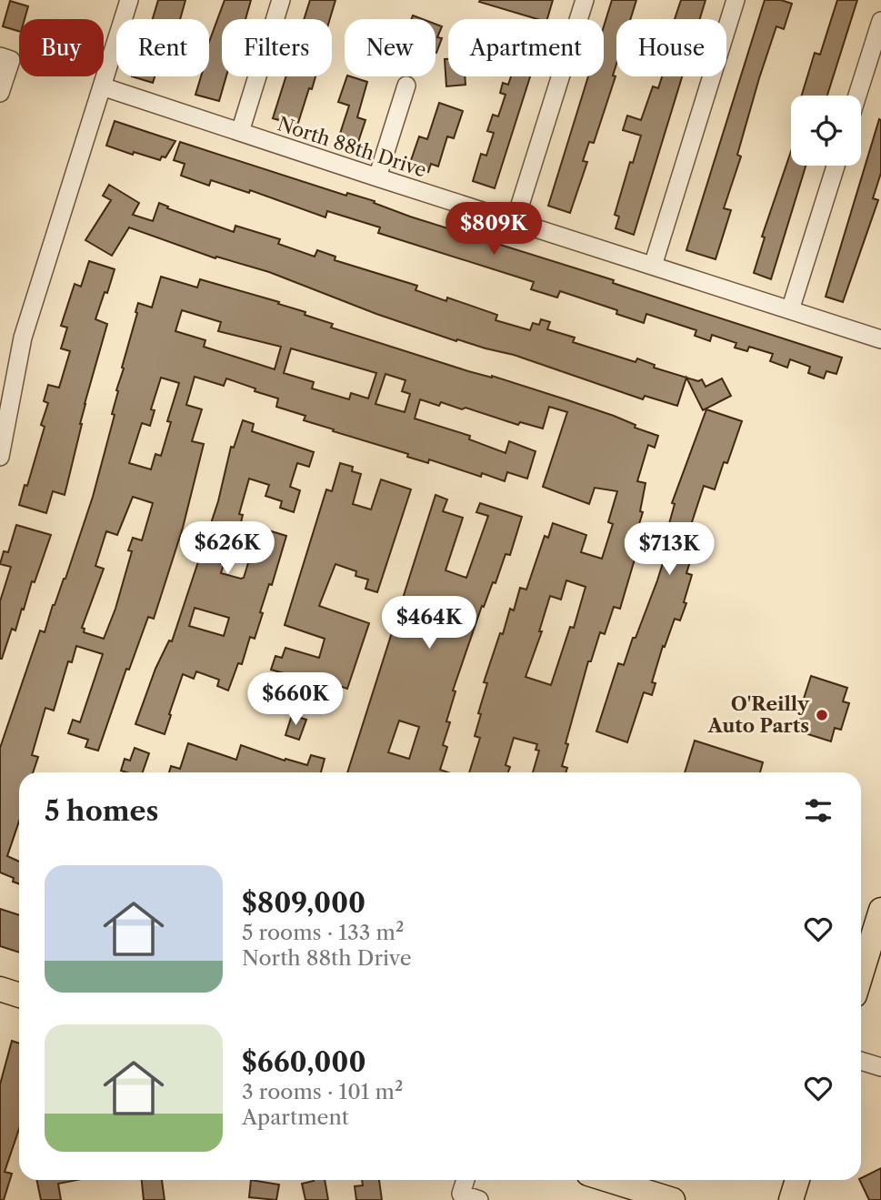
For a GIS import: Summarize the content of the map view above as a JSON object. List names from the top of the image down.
{
  "streets": {
    "street": ["North 88th Drive"]
  },
  "places": ["O'Reilly Auto Parts"],
  "page": {
    "chip": [
      "Buy",
      "Rent",
      "Filters",
      "New",
      "Apartment",
      "House"
    ],
    "price": [
      "$809K",
      "$626K",
      "$713K",
      "$464K",
      "$660K"
    ],
    "heading": "5 homes",
    "list": [
      {
        "name": "$809,000",
        "note": "5 rooms · 133 m² · North 88th Drive"
      },
      {
        "name": "$660,000",
        "note": "3 rooms · 101 m² · Apartment"
      }
    ]
  }
}
